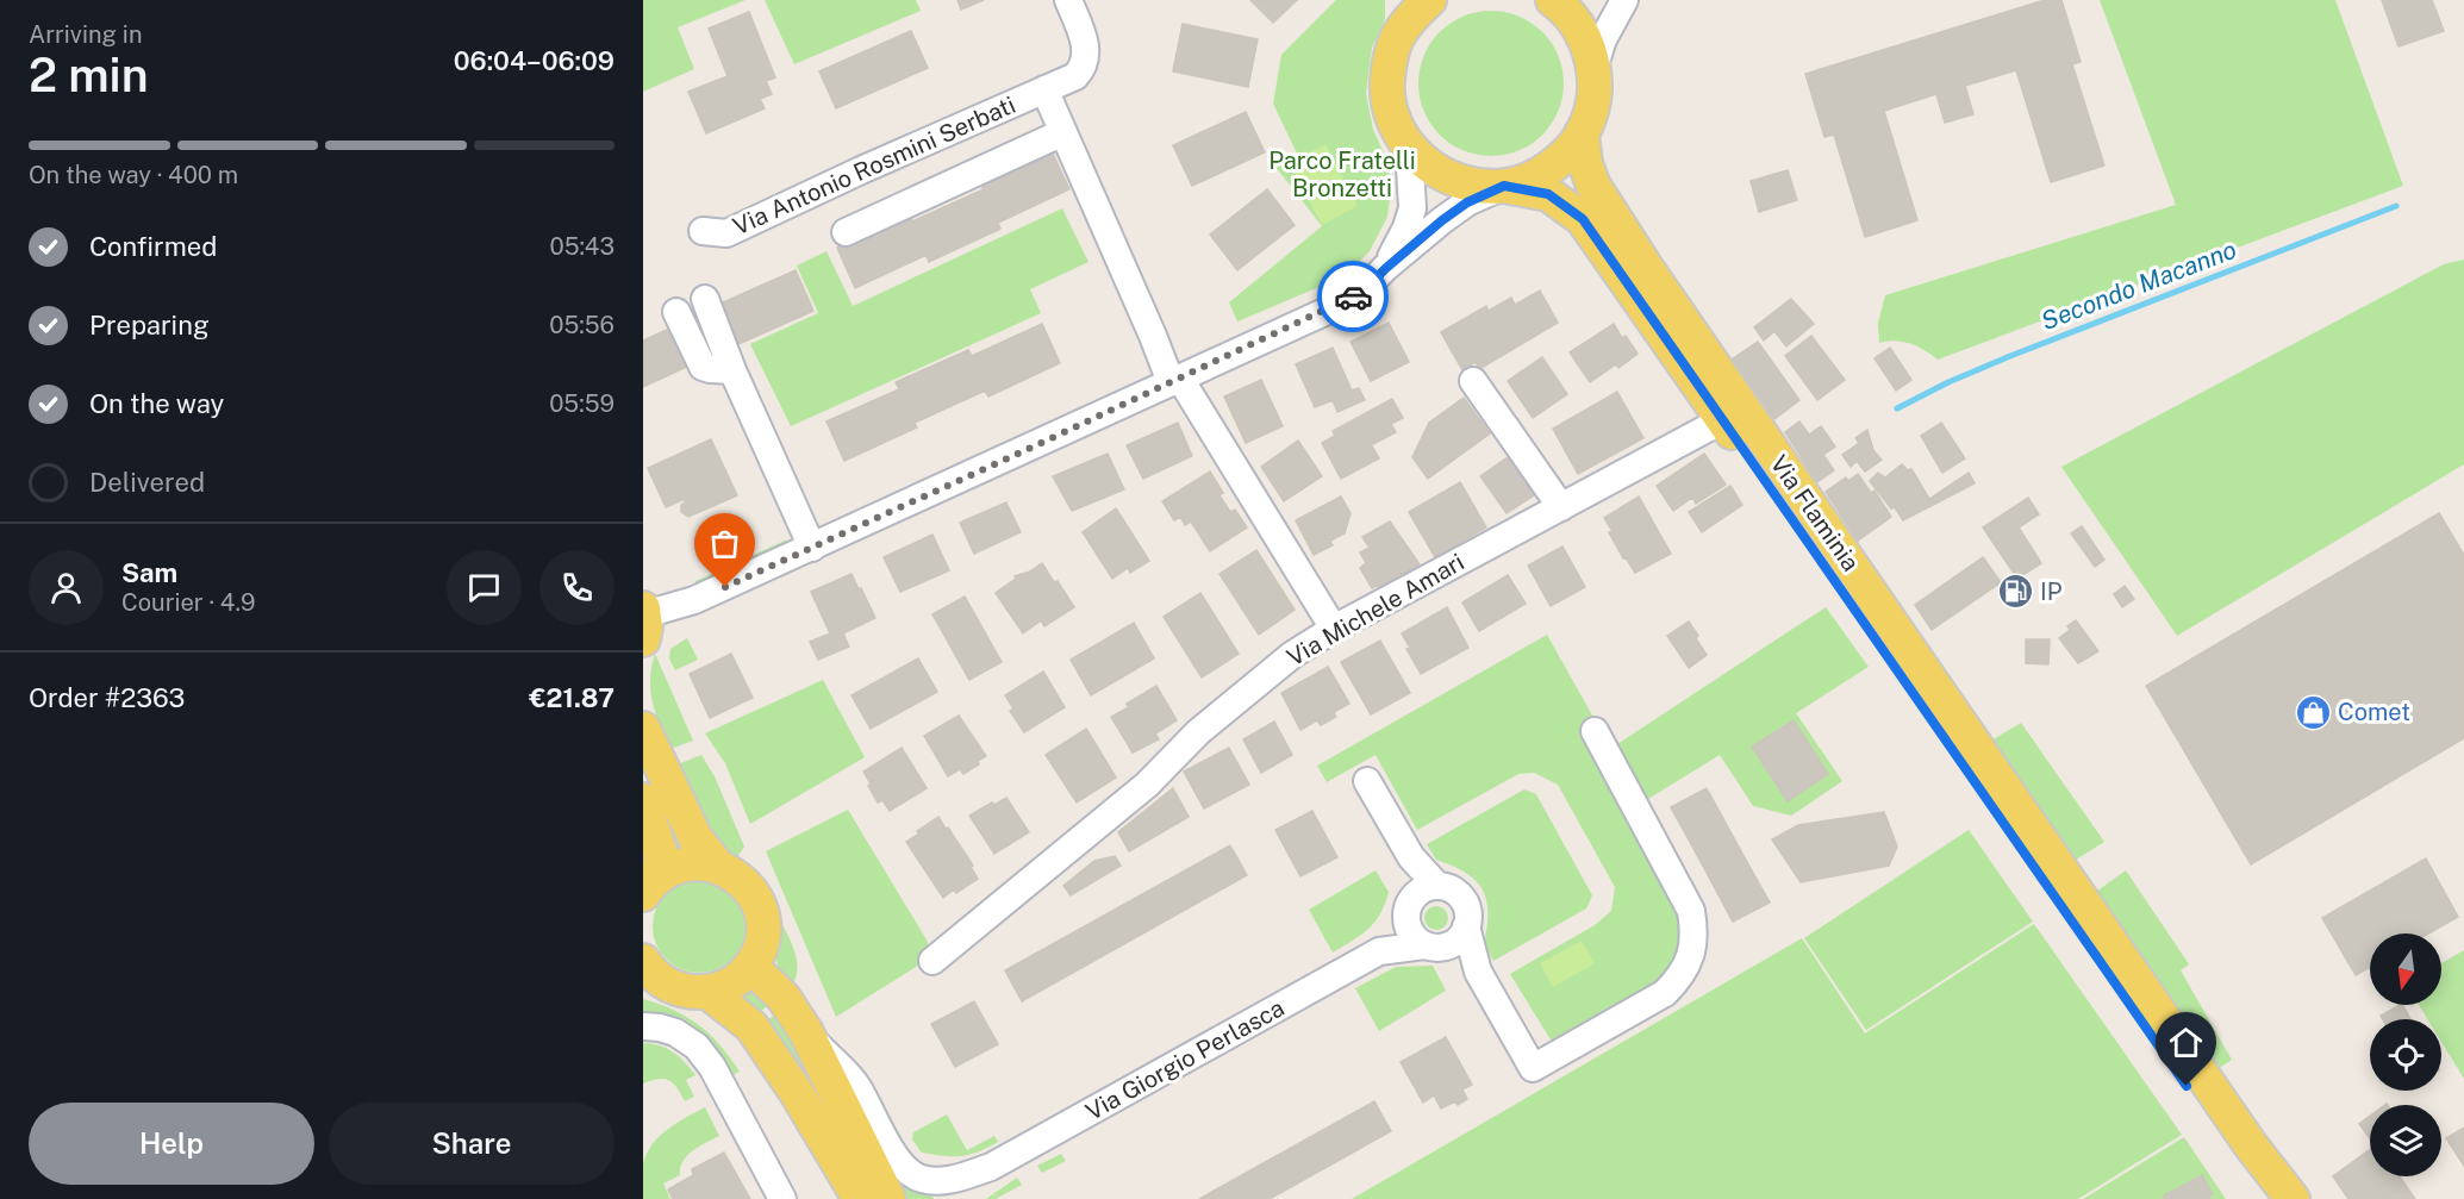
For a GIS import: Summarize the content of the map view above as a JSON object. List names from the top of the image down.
{
  "streets": {
    "main road": ["Via Flaminia"],
    "street": ["Via Antonio Rosmini Serbati", "Via Michele Amari", "Via Giorgio Perlasca"]
  },
  "crossings": [
    ["Via Antonio Rosmini Serbati", "Via Michele Amari"],
    ["Via Flaminia", "Via Michele Amari"]
  ],
  "water": ["Secondo Macanno"],
  "parks": ["Parco Fratelli Bronzetti"],
  "places": {
    "fuel station": ["IP"],
    "shop": ["Comet"]
  },
  "north": "bottom",
  "page": {
    "heading": ["2 min", "Arriving in", "06:04–06:09"],
    "panel": [
      "Sam",
      "Courier · 4.9",
      "Order #2363",
      "€21.87"
    ],
    "bar": "On the way · 400 m",
    "list": [
      ["Confirmed", "05:43"],
      ["Preparing", "05:56"],
      ["On the way", "05:59"],
      "Delivered"
    ],
    "buttons": ["Help", "Share"]
  }
}
